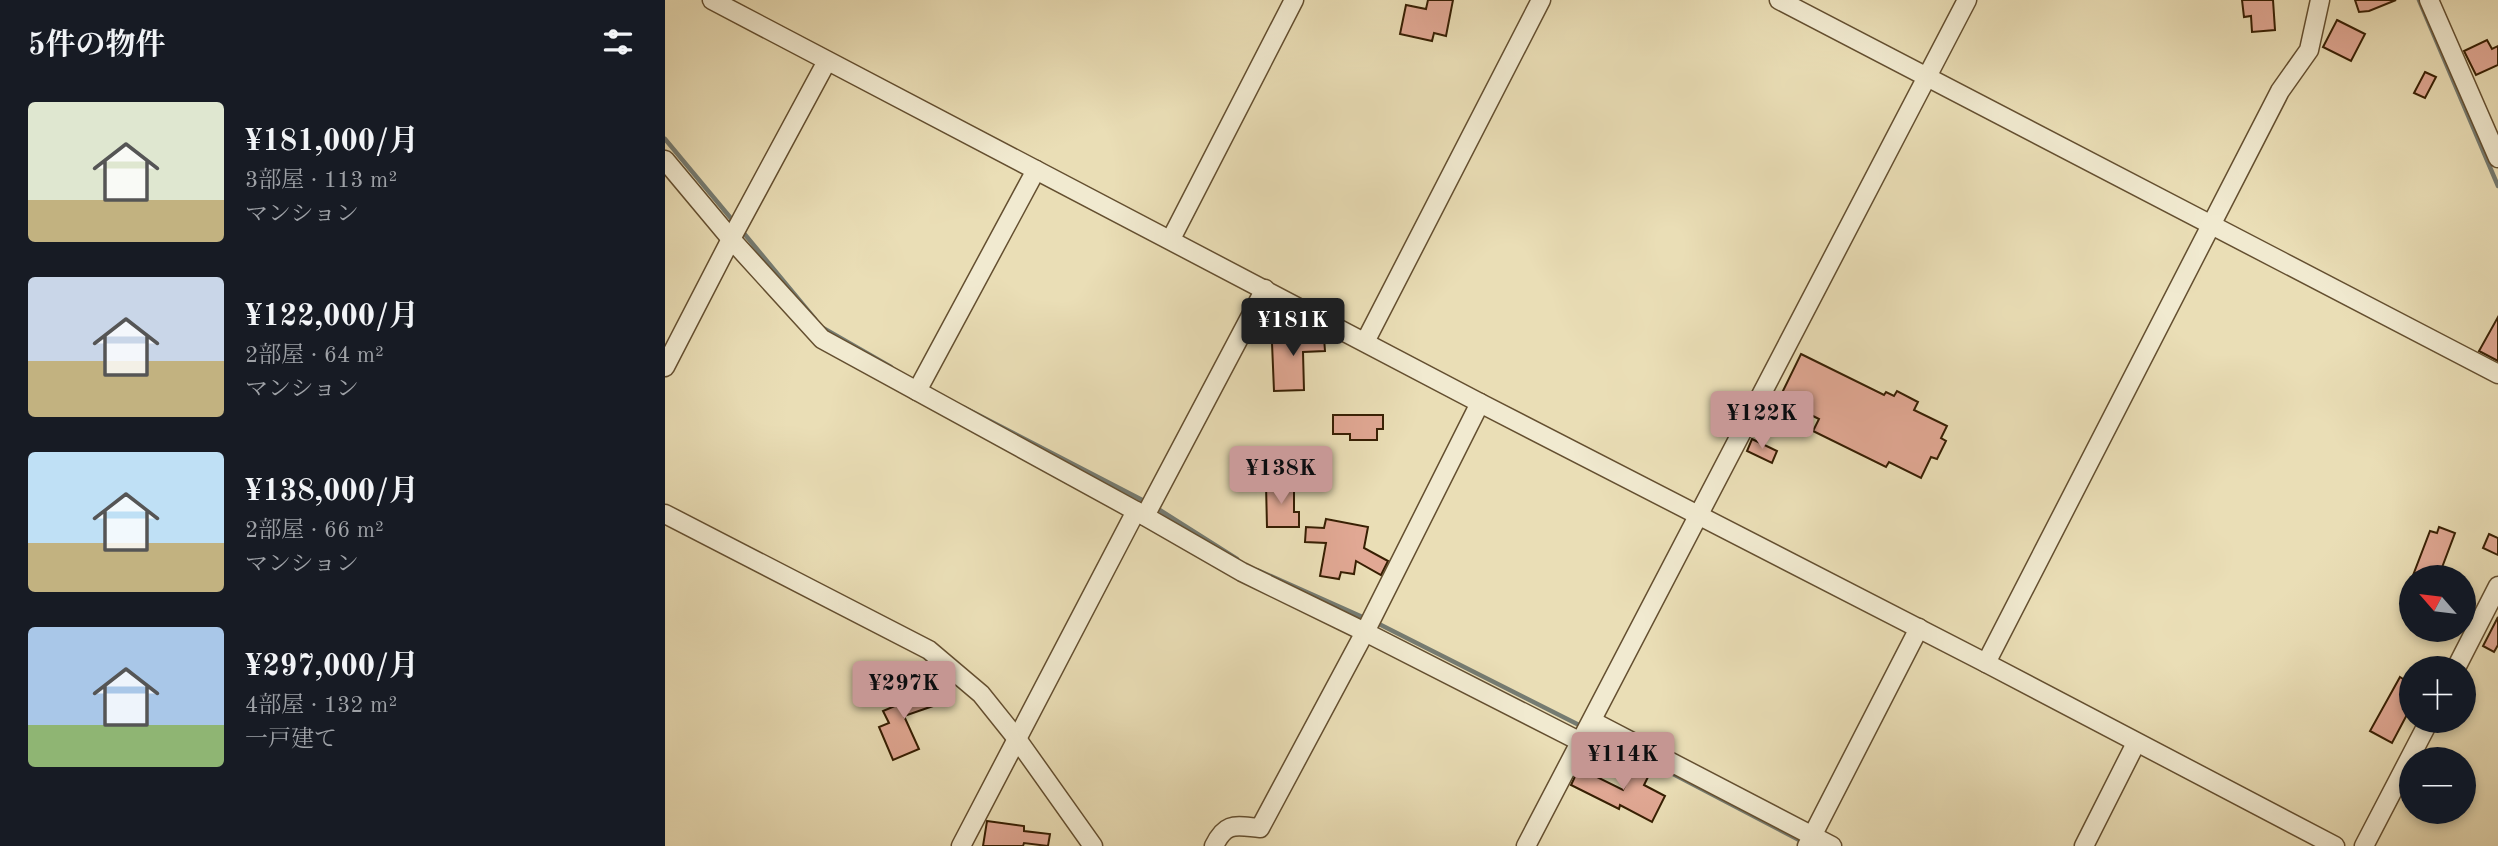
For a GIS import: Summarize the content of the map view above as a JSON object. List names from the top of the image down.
{
  "north": "top left",
  "page": {
    "heading": "5件の物件",
    "list": [
      {
        "name": "¥181,000/月",
        "note": "3部屋 · 113 m² · マンション"
      },
      {
        "name": "¥122,000/月",
        "note": "2部屋 · 64 m² · マンション"
      },
      {
        "name": "¥138,000/月",
        "note": "2部屋 · 66 m² · マンション"
      },
      {
        "name": "¥297,000/月",
        "note": "4部屋 · 132 m² · 一戸建て"
      }
    ],
    "price": [
      "¥181K",
      "¥122K",
      "¥138K",
      "¥297K",
      "¥114K"
    ],
    "map_buttons": ["+", "−"]
  }
}
